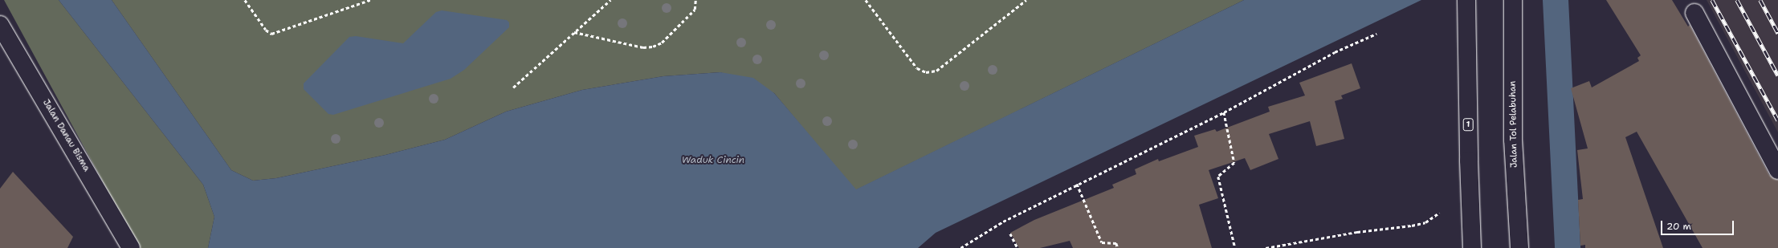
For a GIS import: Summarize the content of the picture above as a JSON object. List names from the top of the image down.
{
  "streets": {
    "main road": ["1", "Jalan Tol Pelabuhan", "Jalan Danau Bisma"]
  },
  "water": ["Waduk Cincin"],
  "scale_bar": "20 m"
}
